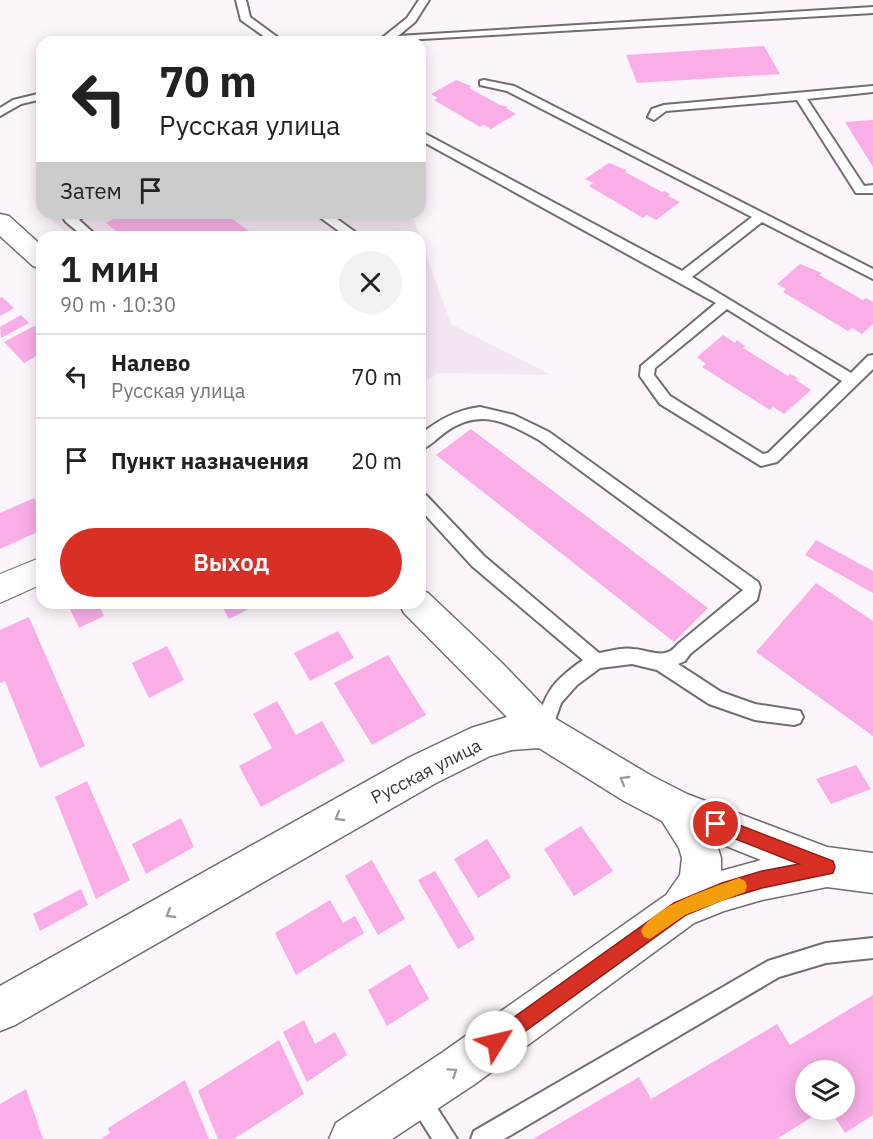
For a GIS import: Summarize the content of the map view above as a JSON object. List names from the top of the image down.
{
  "streets": {
    "main road": ["Русская улица"]
  },
  "page": {
    "turn": ["70 m", "Русская улица"],
    "then": "Затем",
    "heading": ["1 мин", "90 m · 10:30"],
    "list": [
      {
        "name": "Налево",
        "note": "Русская улица",
        "value": "70 m"
      },
      {
        "name": "Пункт назначения",
        "value": "20 m"
      }
    ],
    "buttons": "Выход"
  }
}
